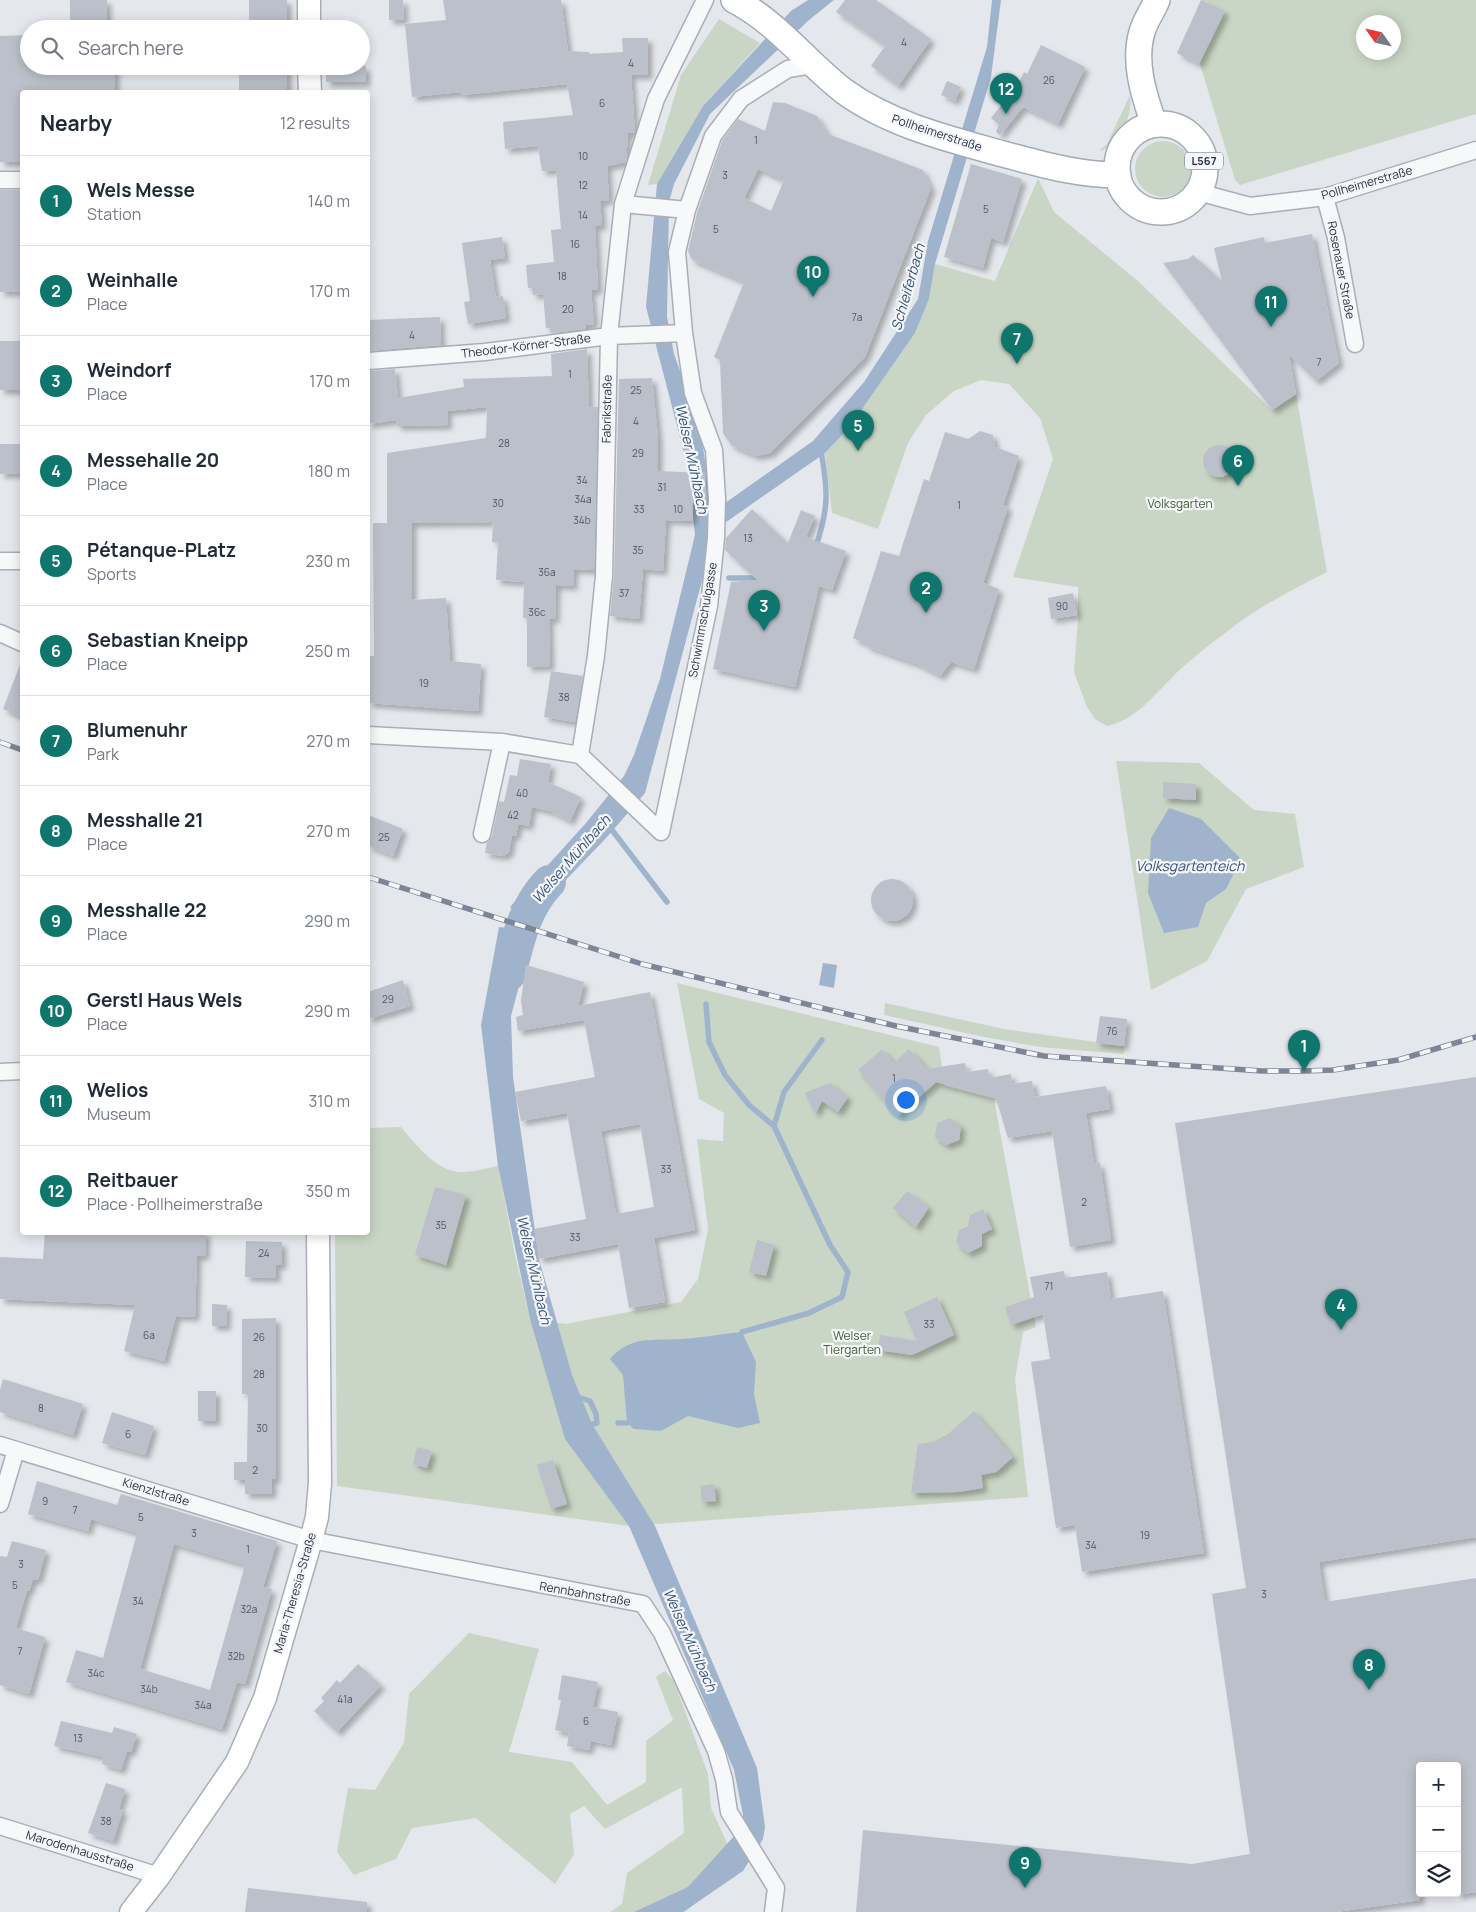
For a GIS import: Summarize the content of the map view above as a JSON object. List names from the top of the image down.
{
  "streets": {
    "main road": ["Pollheimerstraße", "L567", "Maria-Theresia-Straße"],
    "street": [
      "Rosenauer Straße",
      "Theodor-Körner-Straße",
      "Fabrikstraße",
      "Schwimmschulgasse",
      "Kienzlstraße",
      "Rennbahnstraße",
      "Marodenhausstraße"
    ]
  },
  "crossings": [
    ["Pollheimerstraße", "L567"],
    ["Pollheimerstraße", "Rosenauer Straße"],
    ["Pollheimerstraße", "Schwimmschulgasse"],
    ["Theodor-Körner-Straße", "Fabrikstraße"],
    ["Theodor-Körner-Straße", "Schwimmschulgasse"],
    ["Fabrikstraße", "Schwimmschulgasse"],
    ["Kienzlstraße", "Maria-Theresia-Straße"],
    ["Kienzlstraße", "Rennbahnstraße"],
    ["Maria-Theresia-Straße", "Rennbahnstraße"],
    ["Maria-Theresia-Straße", "Marodenhausstraße"]
  ],
  "water": ["Schleiferbach", "Welser Mühlbach", "Volksgartenteich"],
  "parks": ["Volksgarten", "Welser Tiergarten"],
  "house_numbers": [
    "4",
    "4",
    "26",
    "6",
    "1",
    "10",
    "3",
    "12",
    "5",
    "14",
    "5",
    "16",
    "18",
    "20",
    "7a",
    "4",
    "7",
    "1",
    "25",
    "4",
    "28",
    "29",
    "34",
    "31",
    "34a",
    "30",
    "1",
    "33",
    "10",
    "34b",
    "13",
    "35",
    "36a",
    "37",
    "90",
    "36c",
    "19",
    "38",
    "40",
    "42",
    "25",
    "29",
    "76",
    "1",
    "33",
    "2",
    "35",
    "33",
    "24",
    "71",
    "33",
    "6a",
    "26",
    "28",
    "8",
    "30",
    "6",
    "2",
    "9",
    "7",
    "5",
    "3",
    "19",
    "34",
    "1",
    "3",
    "5",
    "3",
    "34",
    "32a",
    "7",
    "32b",
    "34c",
    "34b",
    "41a",
    "34a",
    "6",
    "13",
    "38"
  ],
  "north": "top left",
  "page": {
    "search": "Search here",
    "pins": [
      "12",
      "10",
      "11",
      "7",
      "5",
      "6",
      "2",
      "3",
      "1",
      "4",
      "8",
      "9"
    ],
    "heading": ["Nearby", "12 results"],
    "list": [
      {
        "mark": "1",
        "name": "Wels Messe",
        "note": "Station",
        "value": "140 m"
      },
      {
        "mark": "2",
        "name": "Weinhalle",
        "note": "Place",
        "value": "170 m"
      },
      {
        "mark": "3",
        "name": "Weindorf",
        "note": "Place",
        "value": "170 m"
      },
      {
        "mark": "4",
        "name": "Messehalle 20",
        "note": "Place",
        "value": "180 m"
      },
      {
        "mark": "5",
        "name": "Pétanque-PLatz",
        "note": "Sports",
        "value": "230 m"
      },
      {
        "mark": "6",
        "name": "Sebastian Kneipp",
        "note": "Place",
        "value": "250 m"
      },
      {
        "mark": "7",
        "name": "Blumenuhr",
        "note": "Park",
        "value": "270 m"
      },
      {
        "mark": "8",
        "name": "Messhalle 21",
        "note": "Place",
        "value": "270 m"
      },
      {
        "mark": "9",
        "name": "Messhalle 22",
        "note": "Place",
        "value": "290 m"
      },
      {
        "mark": "10",
        "name": "Gerstl Haus Wels",
        "note": "Place",
        "value": "290 m"
      },
      {
        "mark": "11",
        "name": "Welios",
        "note": "Museum",
        "value": "310 m"
      },
      {
        "mark": "12",
        "name": "Reitbauer",
        "note": "Place · Pollheimerstraße",
        "value": "350 m"
      }
    ],
    "map_buttons": ["+", "−"]
  }
}
